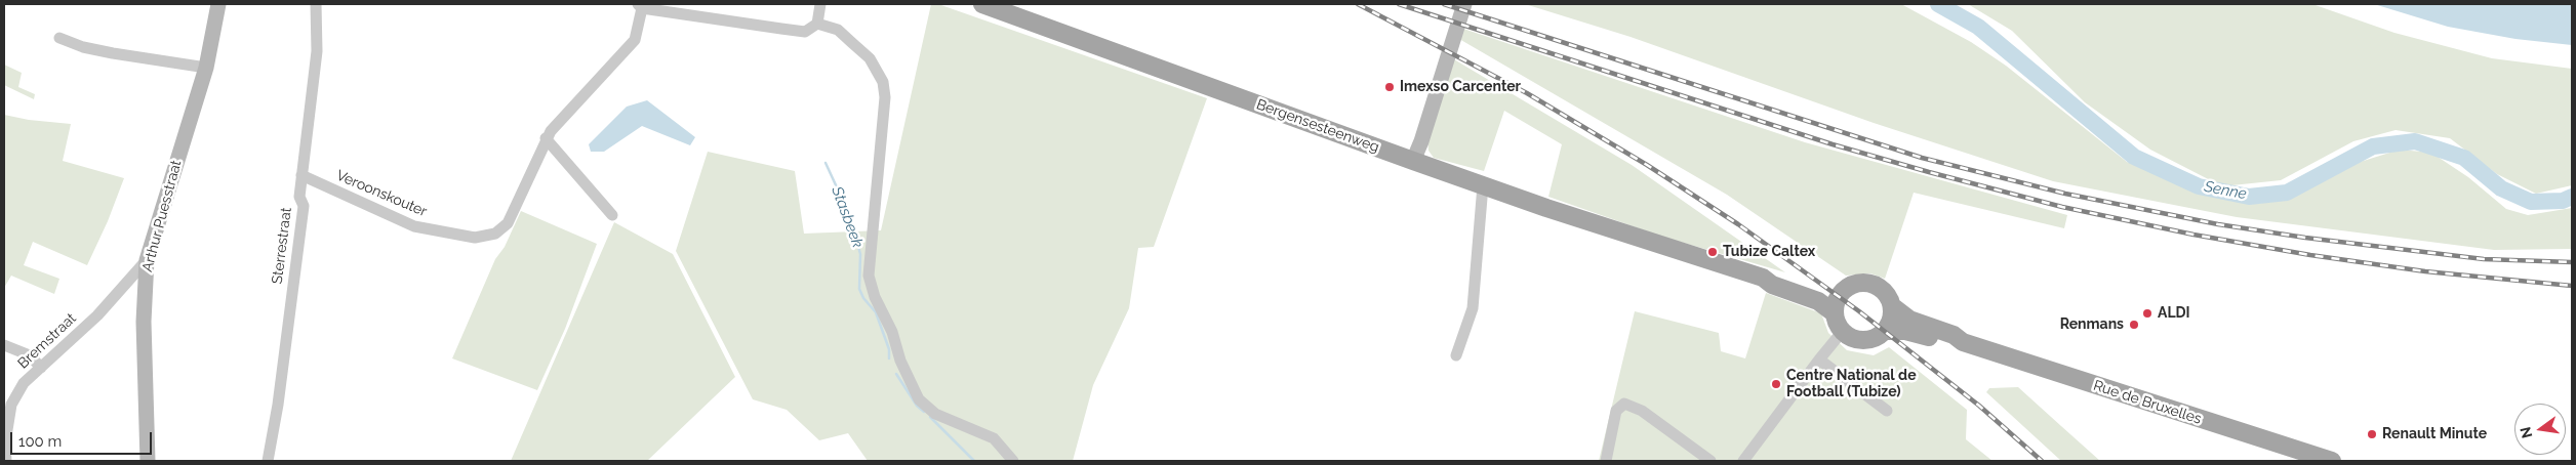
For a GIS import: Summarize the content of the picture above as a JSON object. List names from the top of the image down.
{
  "streets": {
    "main road": ["Bergensesteenweg", "Rue de Bruxelles"],
    "street": [
      "Veroonskouter",
      "Arthur Puesstraat",
      "Sterrestraat",
      "Bremstraat"
    ]
  },
  "crossings": [
    ["Veroonskouter", "Sterrestraat"],
    ["Arthur Puesstraat", "Bremstraat"]
  ],
  "water": ["Senne", "Stasbeek"],
  "places": [
    "Imexso Carcenter",
    "Tubize Caltex",
    "ALDI",
    "Renmans",
    "Centre National de Football (Tubize)",
    "Renault Minute"
  ],
  "scale_bar": "100 m",
  "north": "left"
}
